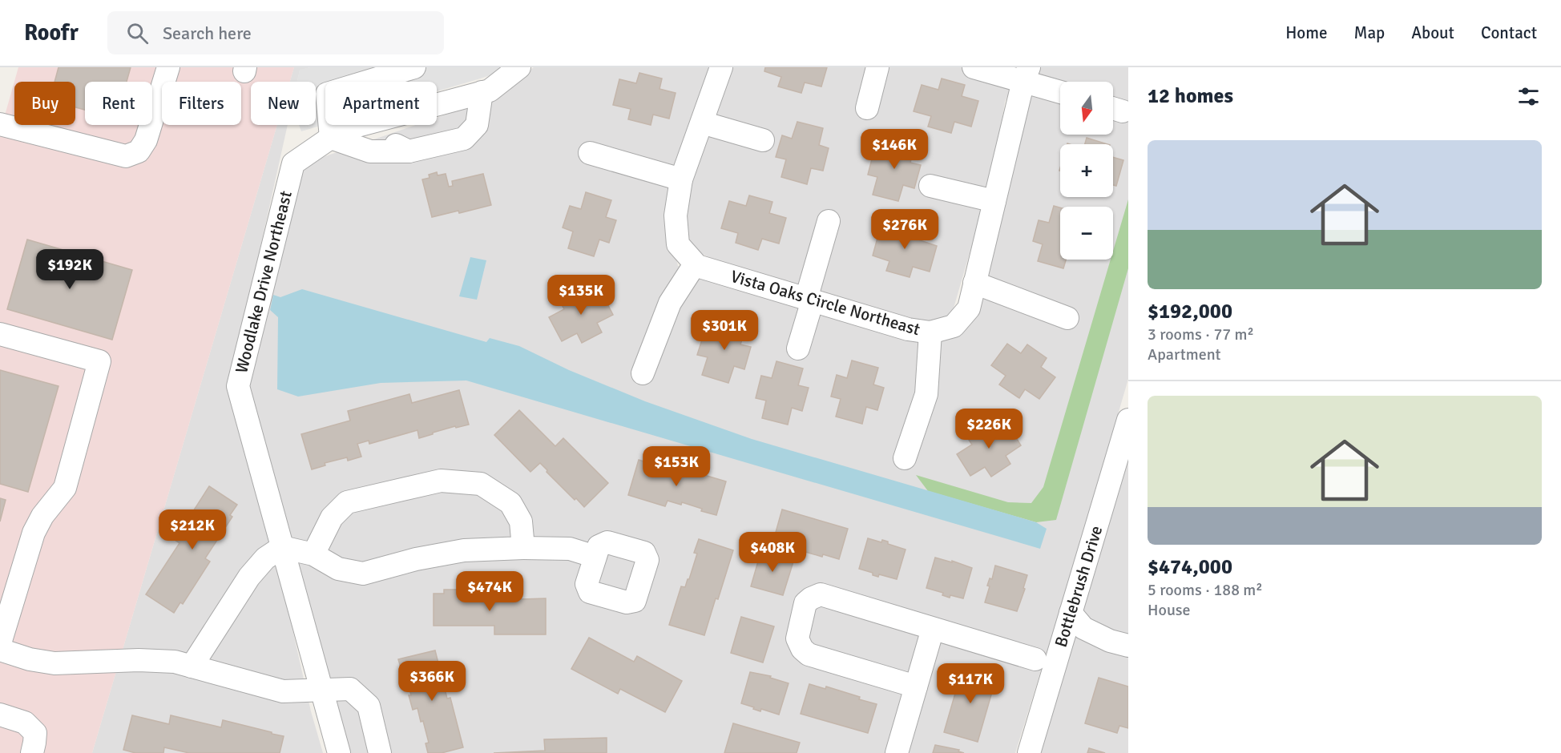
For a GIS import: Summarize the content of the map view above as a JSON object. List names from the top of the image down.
{
  "streets": {
    "street": ["Woodlake Drive Northeast", "Vista Oaks Circle Northeast", "Bottlebrush Drive"]
  },
  "north": "bottom",
  "page": {
    "header": "Roofr",
    "search": "Search here",
    "nav": [
      "Home",
      "Map",
      "About",
      "Contact"
    ],
    "heading": "12 homes",
    "map_buttons": ["+", "−"],
    "chip": [
      "Buy",
      "Rent",
      "Filters",
      "New",
      "Apartment"
    ],
    "list": [
      {
        "name": "$192,000",
        "note": "3 rooms · 77 m² · Apartment"
      },
      {
        "name": "$474,000",
        "note": "5 rooms · 188 m² · House"
      }
    ],
    "price": [
      "$146K",
      "$276K",
      "$192K",
      "$135K",
      "$301K",
      "$226K",
      "$153K",
      "$212K",
      "$408K",
      "$474K",
      "$366K",
      "$117K"
    ]
  }
}
